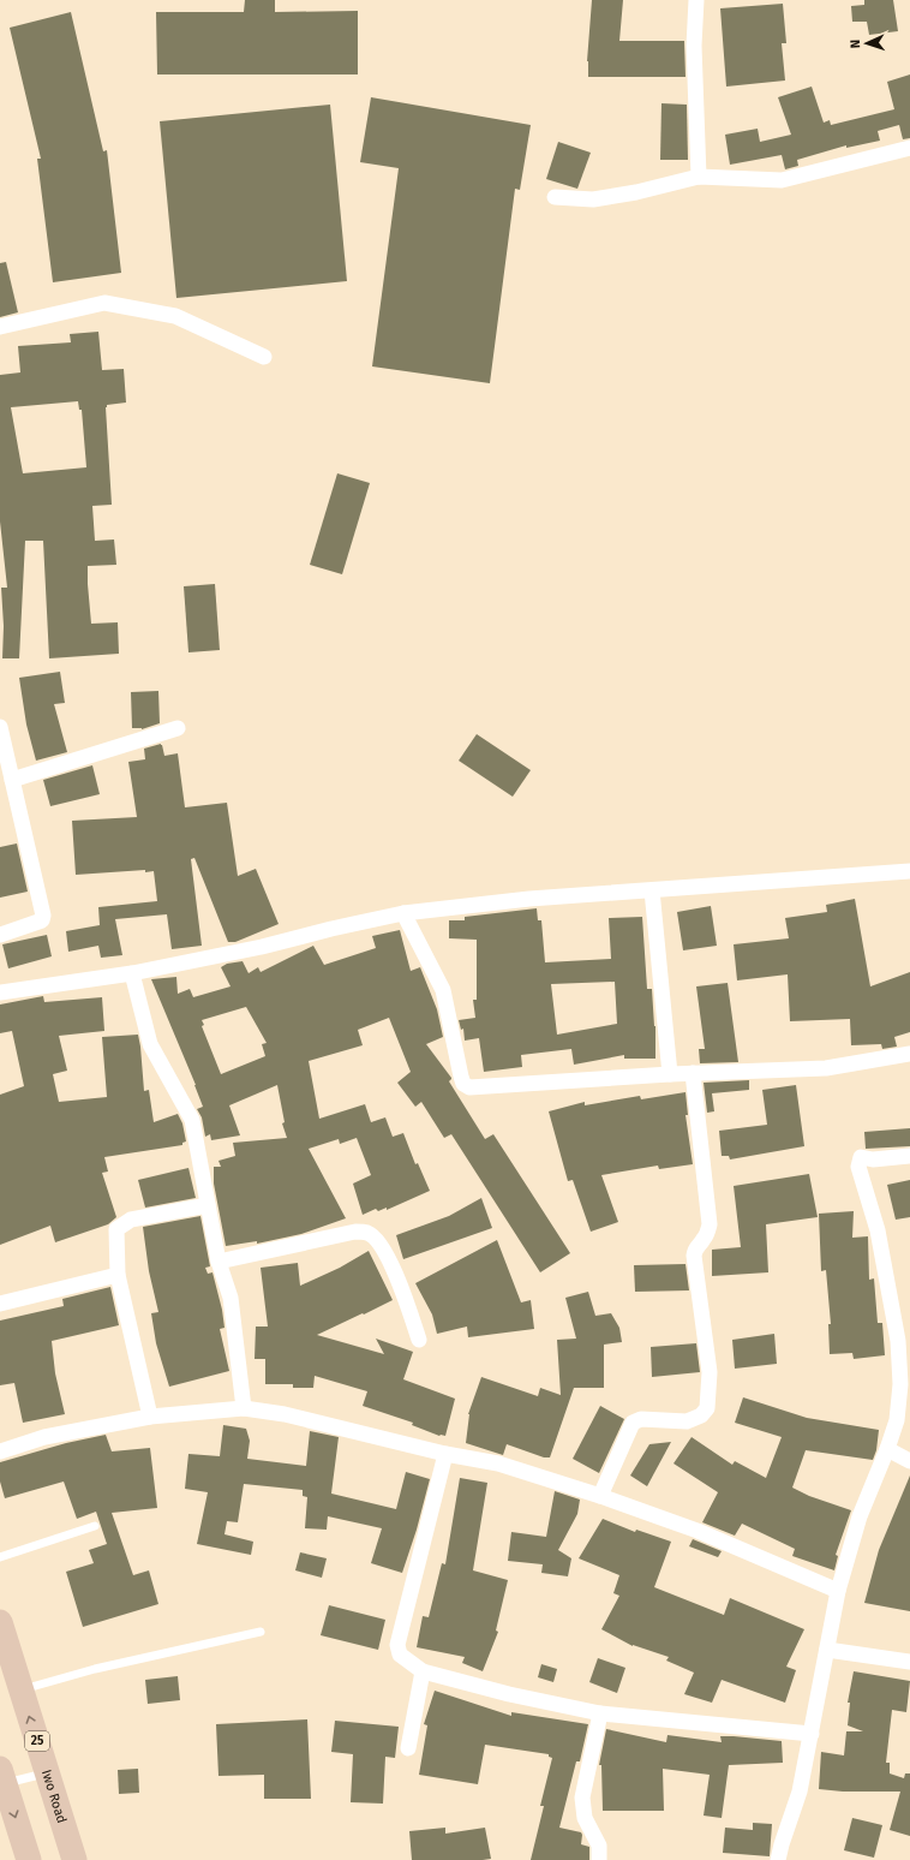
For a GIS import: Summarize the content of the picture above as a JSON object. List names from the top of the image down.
{
  "streets": {
    "main road": ["25", "Iwo Road"]
  },
  "north": "left"
}
